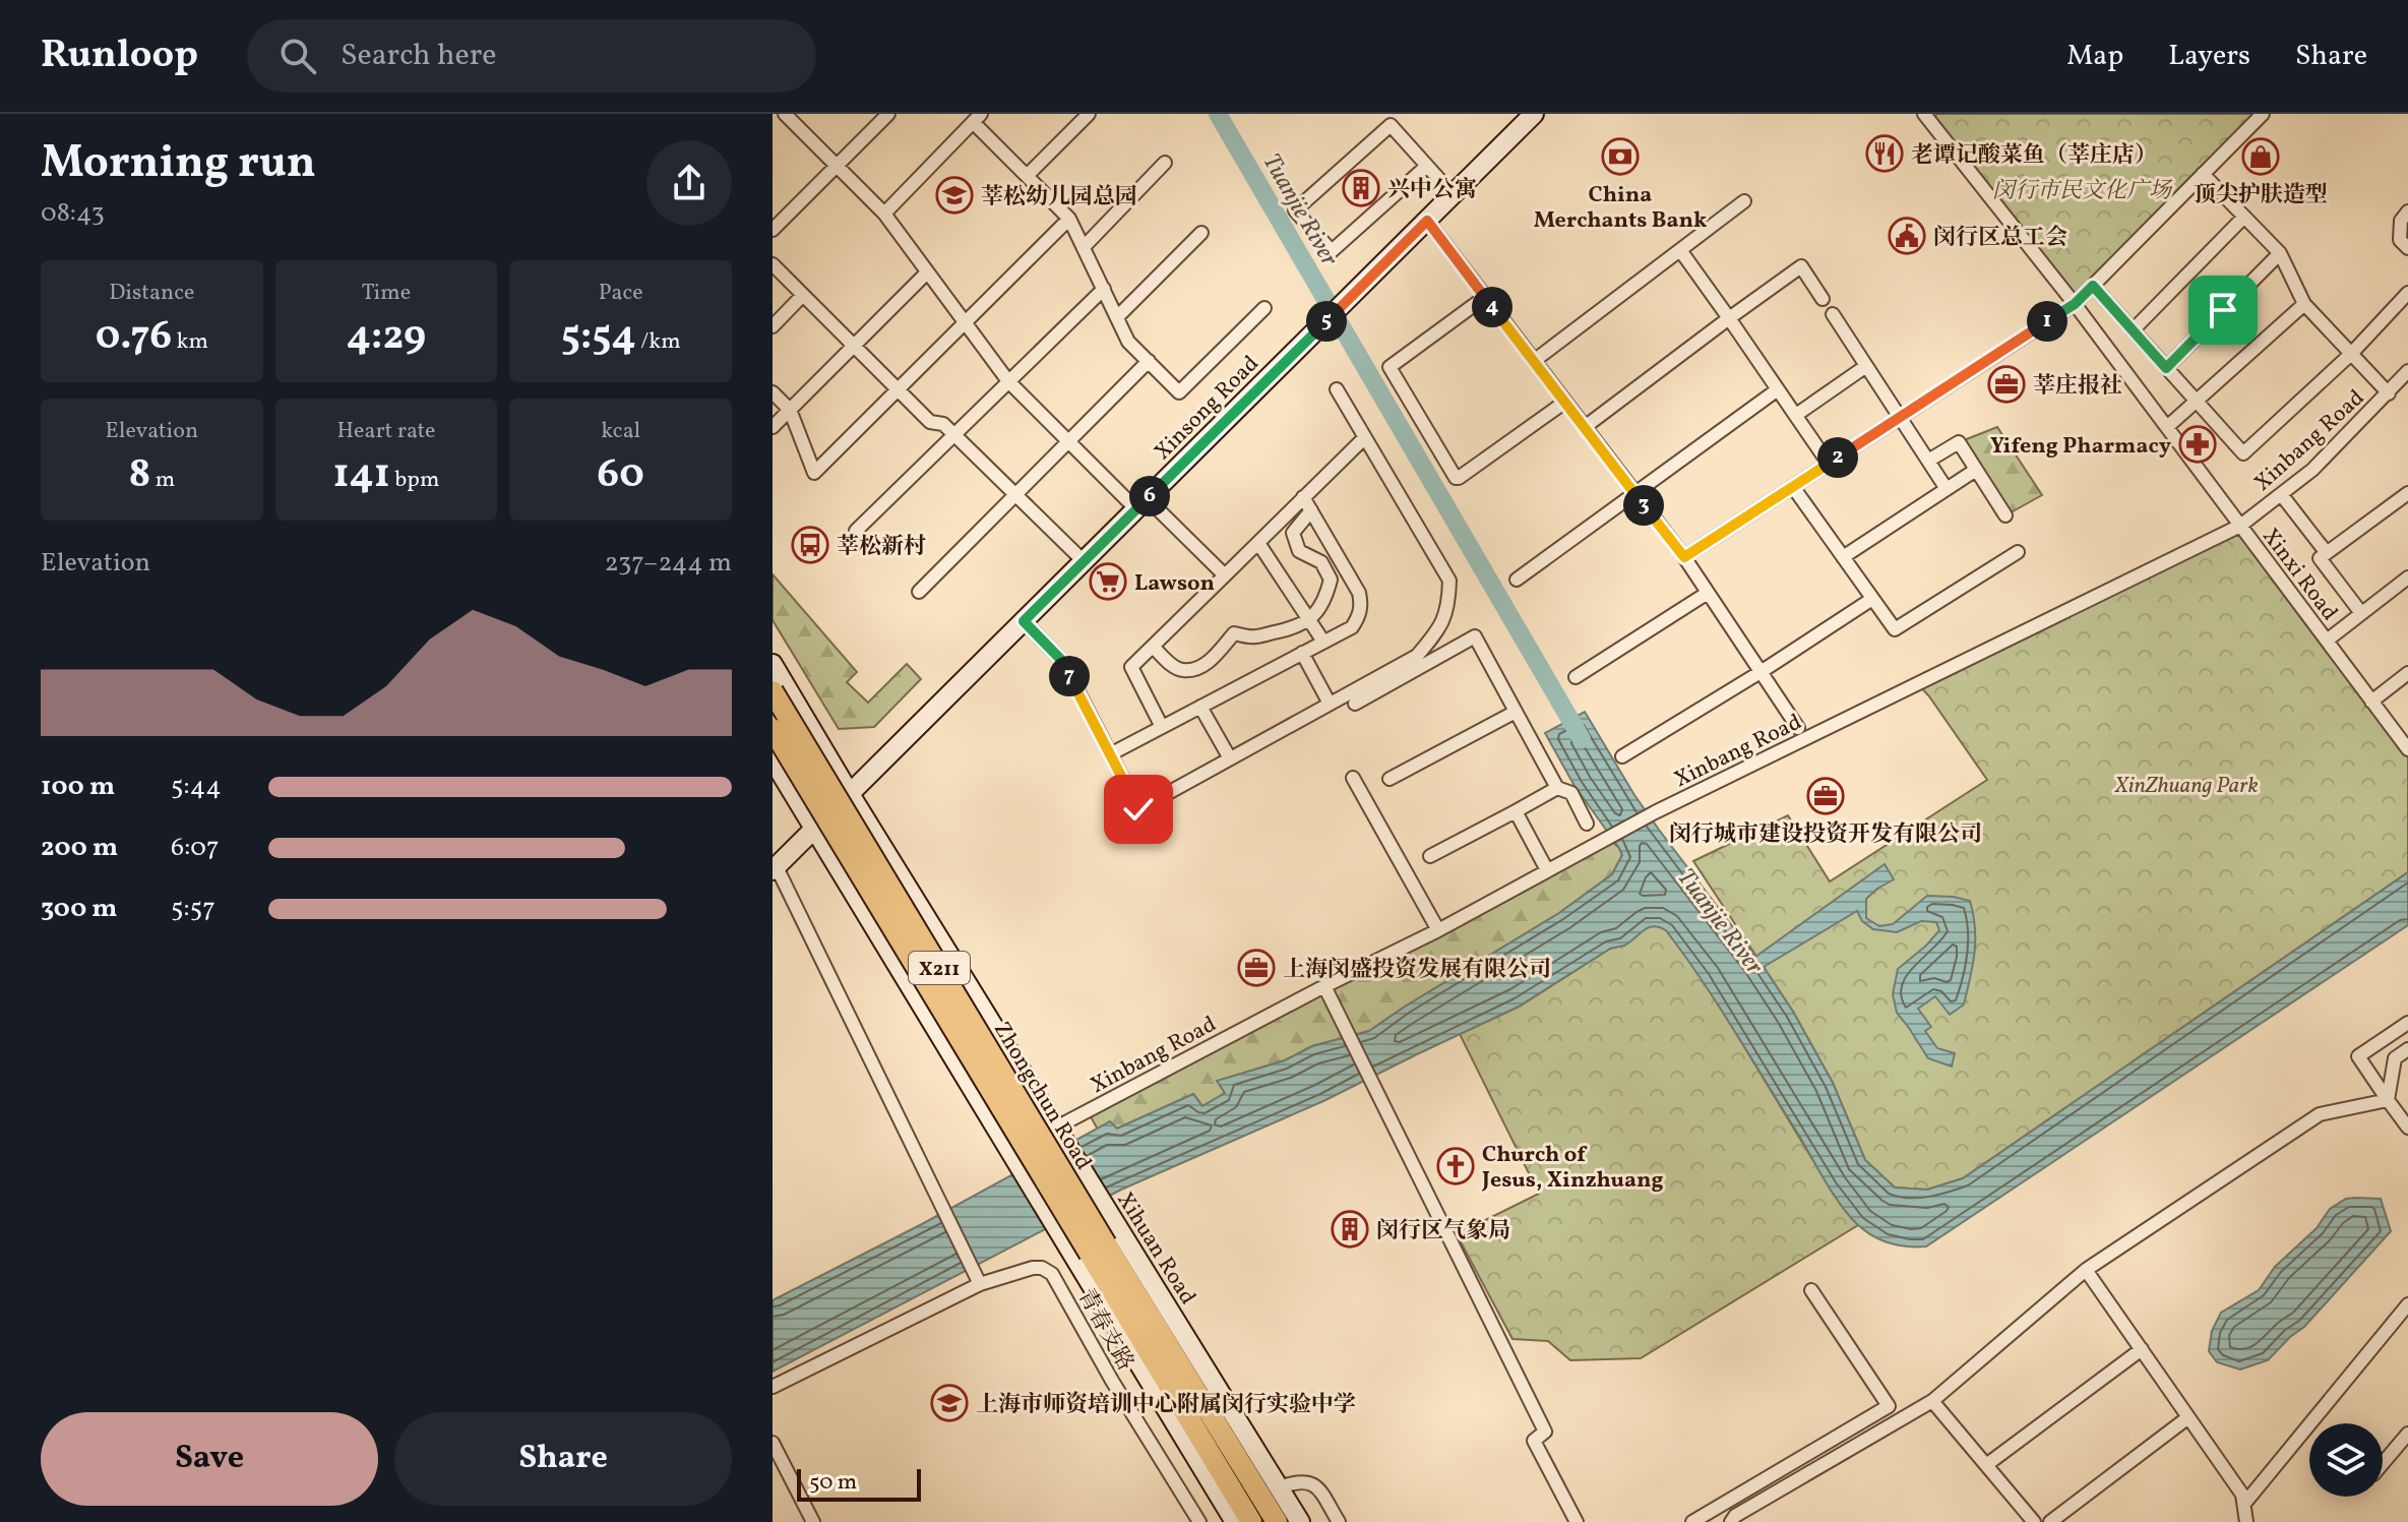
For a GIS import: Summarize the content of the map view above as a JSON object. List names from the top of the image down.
{
  "streets": {
    "main road": [
      "Xinsong Road",
      "X211",
      "Zhongchun Road",
      "Xihuan Road"
    ],
    "street": ["Xinbang Road", "Xinxi Road", "青春支路"]
  },
  "crossings": [
    ["Xinsong Road", "Xihuan Road"],
    ["Xinbang Road", "Xinxi Road"],
    ["Xinbang Road", "Xihuan Road"]
  ],
  "water": ["Tuanjie River"],
  "parks": ["闵行市民文化广场", "XinZhuang Park"],
  "places": {
    "restaurant": ["老谭记酸菜鱼（莘庄店）"],
    "bank": ["China Merchants Bank"],
    "shop": ["顶尖护肤造型"],
    "building": ["兴中公寓", "闵行区气象局"],
    "school or university": ["莘松幼儿园总园", "上海市师资培训中心附属闵行实验中学"],
    "public building": ["闵行区总工会"],
    "office": ["莘庄报社", "闵行城市建设投资开发有限公司", "上海闵盛投资发展有限公司"],
    "pharmacy": ["Yifeng Pharmacy"],
    "bus stop": ["莘松新村"],
    "supermarket": ["Lawson"],
    "church": ["Church of Jesus, Xinzhuang"]
  },
  "scale_bar": "50 m",
  "page": {
    "header": "Runloop",
    "search": "Search here",
    "nav": ["Map", "Layers", "Share"],
    "heading": ["Morning run", "08:43"],
    "stats": [
      ["Distance", "0.76 km"],
      ["Time", "4:29"],
      ["Pace", "5:54 /km"],
      ["Elevation", "8 m"],
      ["Heart rate", "141 bpm"],
      ["kcal", "60"]
    ],
    "pins": [
      "4",
      "1",
      "5",
      "2",
      "6",
      "3",
      "7"
    ],
    "chart": ["Elevation", "237–244 m"],
    "list": [
      {
        "name": "100 m",
        "note": "5:44"
      },
      {
        "name": "200 m",
        "note": "6:07"
      },
      {
        "name": "300 m",
        "note": "5:57"
      }
    ],
    "buttons": ["Save", "Share"],
    "scale": "50 m"
  }
}
